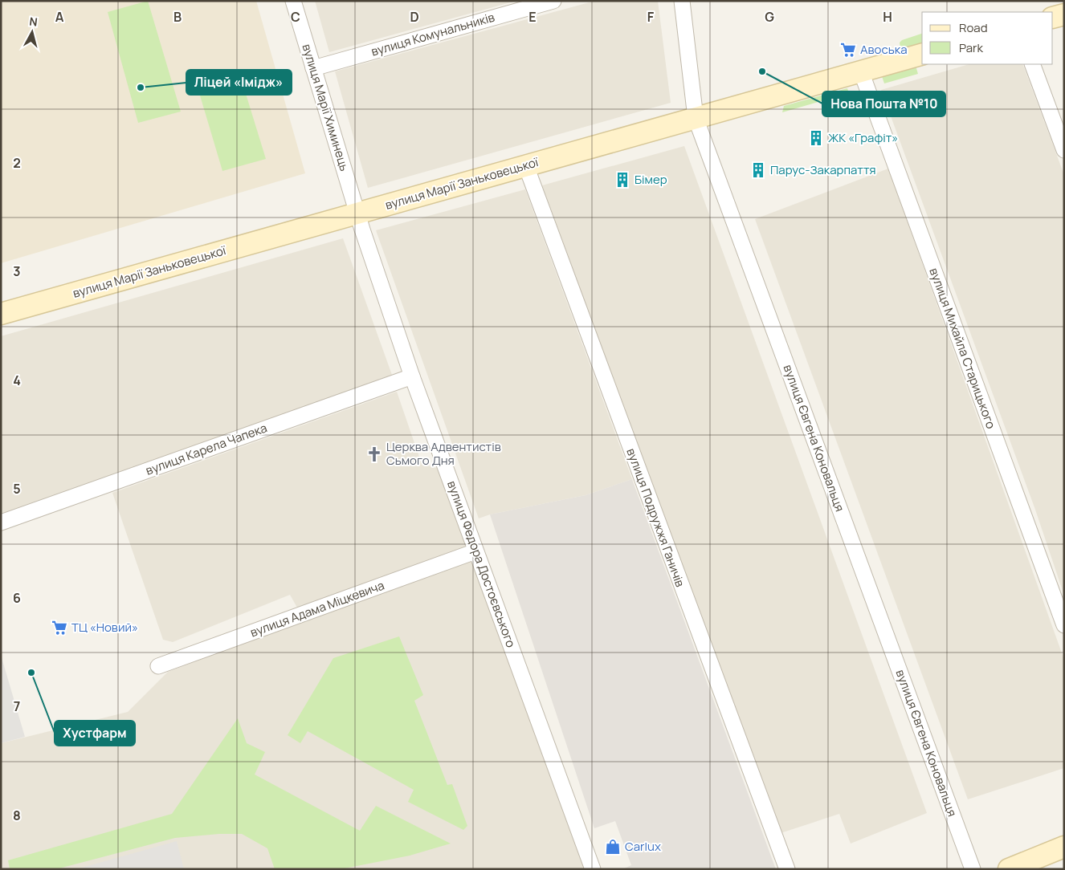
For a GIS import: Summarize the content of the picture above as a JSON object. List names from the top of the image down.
{
  "streets": {
    "street": [
      "вулиця Комунальників",
      "вулиця Марії Химинець",
      "вулиця Марії Заньковецької",
      "вулиця Михайла Старицького",
      "вулиця Євгена Коновальця",
      "вулиця Карела Чапека",
      "вулиця Подружжя Ганичів",
      "вулиця Федора Достоєвського",
      "вулиця Адама Міцкевича"
    ]
  },
  "crossings": [
    ["вулиця Комунальників", "вулиця Марії Химинець"],
    ["вулиця Марії Химинець", "вулиця Марії Заньковецької"],
    ["вулиця Марії Химинець", "вулиця Федора Достоєвського"],
    ["вулиця Марії Заньковецької", "вулиця Михайла Старицького"],
    ["вулиця Марії Заньковецької", "вулиця Євгена Коновальця"],
    ["вулиця Марії Заньковецької", "вулиця Подружжя Ганичів"],
    ["вулиця Марії Заньковецької", "вулиця Федора Достоєвського"],
    ["вулиця Карела Чапека", "вулиця Федора Достоєвського"],
    ["вулиця Федора Достоєвського", "вулиця Адама Міцкевича"]
  ],
  "places": {
    "supermarket": ["Авоська", "ТЦ «Новий»"],
    "other": ["Нова Пошта №10", "Ліцей «Імідж»", "Хустфарм"],
    "building": ["ЖК «Графіт»", "Парус-Закарпаття", "Бімер"],
    "church": ["Церква Адвентистів Сьмого Дня"],
    "shop": ["Carlux"]
  },
  "legend": ["Road", "Park"],
  "north": "top",
  "grid": {
    "columns": [
      "A",
      "B",
      "C",
      "D",
      "E",
      "F",
      "G",
      "H"
    ],
    "rows": [
      "2",
      "3",
      "4",
      "5",
      "6",
      "7",
      "8"
    ]
  }
}
